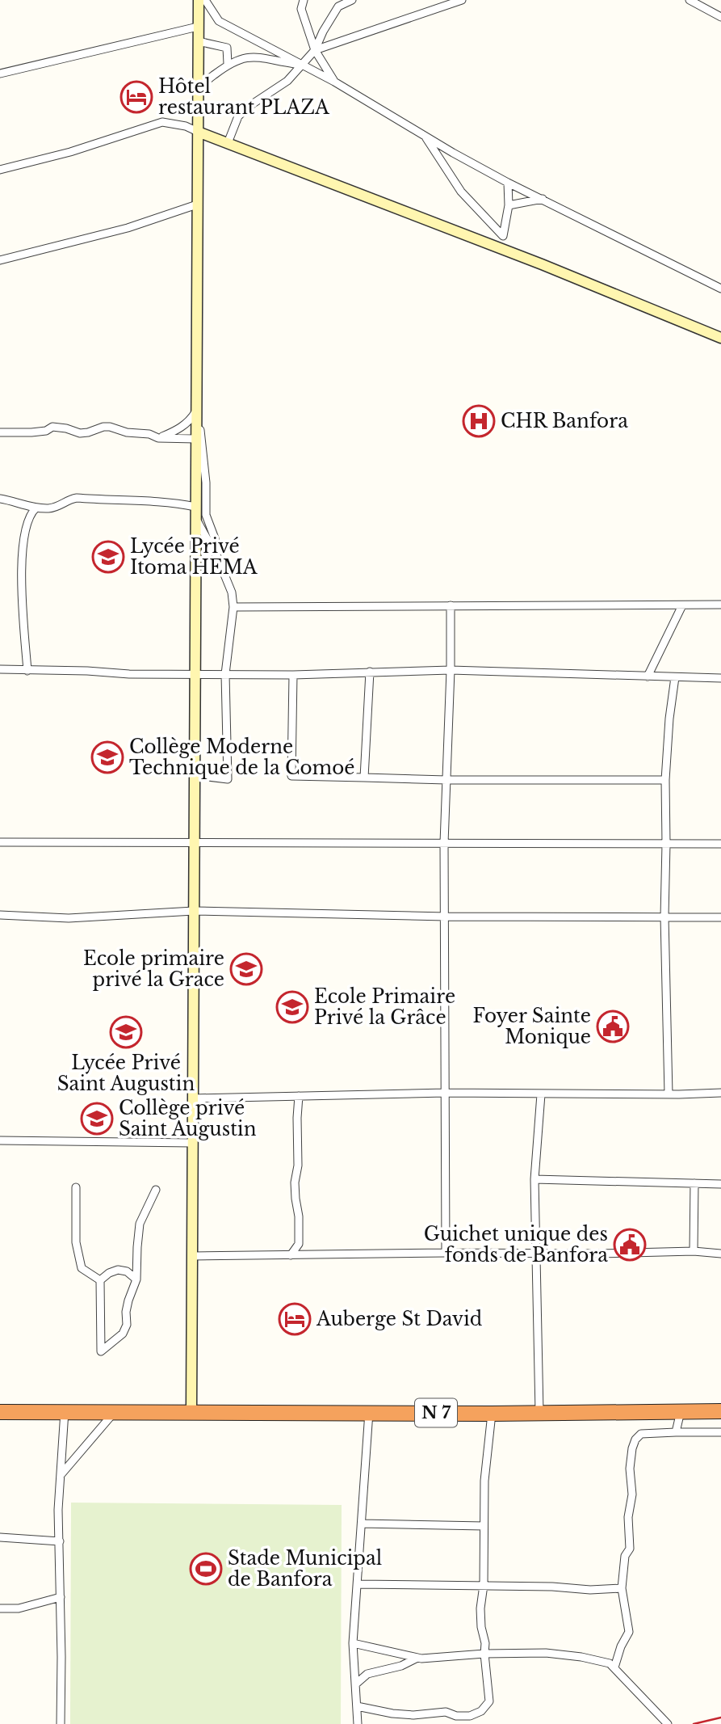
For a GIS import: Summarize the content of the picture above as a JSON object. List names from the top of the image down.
{
  "streets": {
    "highway": ["N 7"]
  },
  "places": {
    "hotel": ["Hôtel restaurant PLAZA", "Auberge St David"],
    "hospital": ["CHR Banfora"],
    "school or university": [
      "Lycée Privé Itoma HEMA",
      "Collège Moderne Technique de la Comoé",
      "Ecole primaire privé la Grace",
      "Ecole Primaire Privé la Grâce",
      "Lycée Privé Saint Augustin",
      "Collège privé Saint Augustin"
    ],
    "public building": ["Foyer Sainte Monique", "Guichet unique des fonds de Banfora"],
    "sports": ["Stade Municipal de Banfora"]
  }
}
